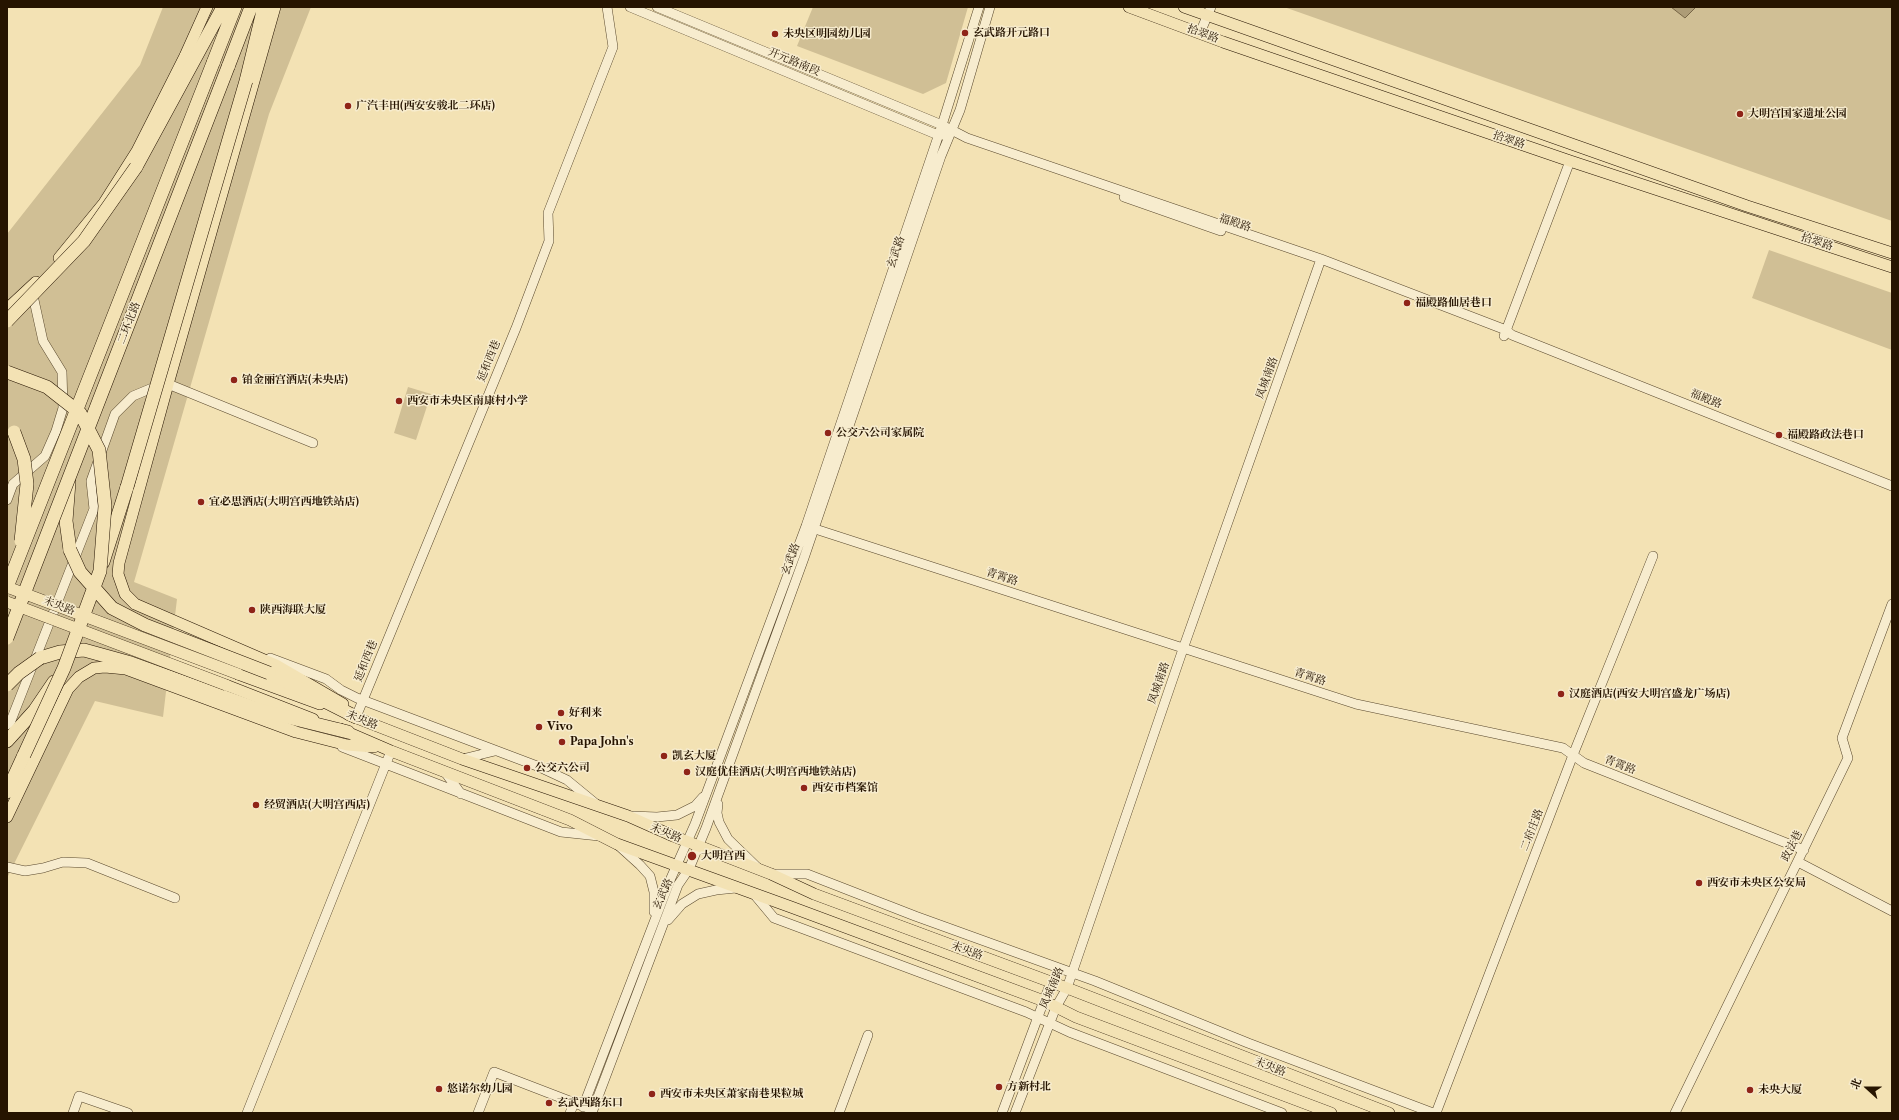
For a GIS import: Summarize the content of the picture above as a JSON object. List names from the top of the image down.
{
  "streets": {
    "highway": ["二环北路"],
    "main road": ["拾翠路", "未央路"],
    "street": [
      "开元路南段",
      "福殿路",
      "玄武路",
      "延和西巷",
      "凤城南路",
      "青霄路",
      "二府庄路",
      "政法巷"
    ]
  },
  "crossings": [
    ["开元路南段", "福殿路"],
    ["开元路南段", "玄武路"],
    ["福殿路", "玄武路"],
    ["福殿路", "凤城南路"],
    ["玄武路", "青霄路"],
    ["玄武路", "未央路"],
    ["二环北路", "未央路"],
    ["延和西巷", "未央路"],
    ["凤城南路", "青霄路"],
    ["凤城南路", "未央路"],
    ["青霄路", "二府庄路"],
    ["青霄路", "政法巷"]
  ],
  "places": [
    "玄武路开元路口",
    "未央区明园幼儿园",
    "广汽丰田(西安安骏北二环店)",
    "大明宫国家遗址公园",
    "福殿路仙居巷口",
    "铂金丽宫酒店(未央店)",
    "西安市未央区南康村小学",
    "公交六公司家属院",
    "福殿路政法巷口",
    "宜必思酒店(大明宫西地铁站店)",
    "陕西海联大厦",
    "汉庭酒店(西安大明宫盛龙广场店)",
    "好利来",
    "Vivo",
    "Papa John's",
    "凯玄大厦",
    "公交六公司",
    "汉庭优佳酒店(大明宫西地铁站店)",
    "西安市档案馆",
    "经贸酒店(大明宫西店)",
    "大明宫西",
    "西安市未央区公安局",
    "方新村北",
    "悠诺尔幼儿园",
    "未央大厦",
    "西安市未央区萧家南巷果粒城",
    "玄武西路东口"
  ],
  "north": "left"
}
